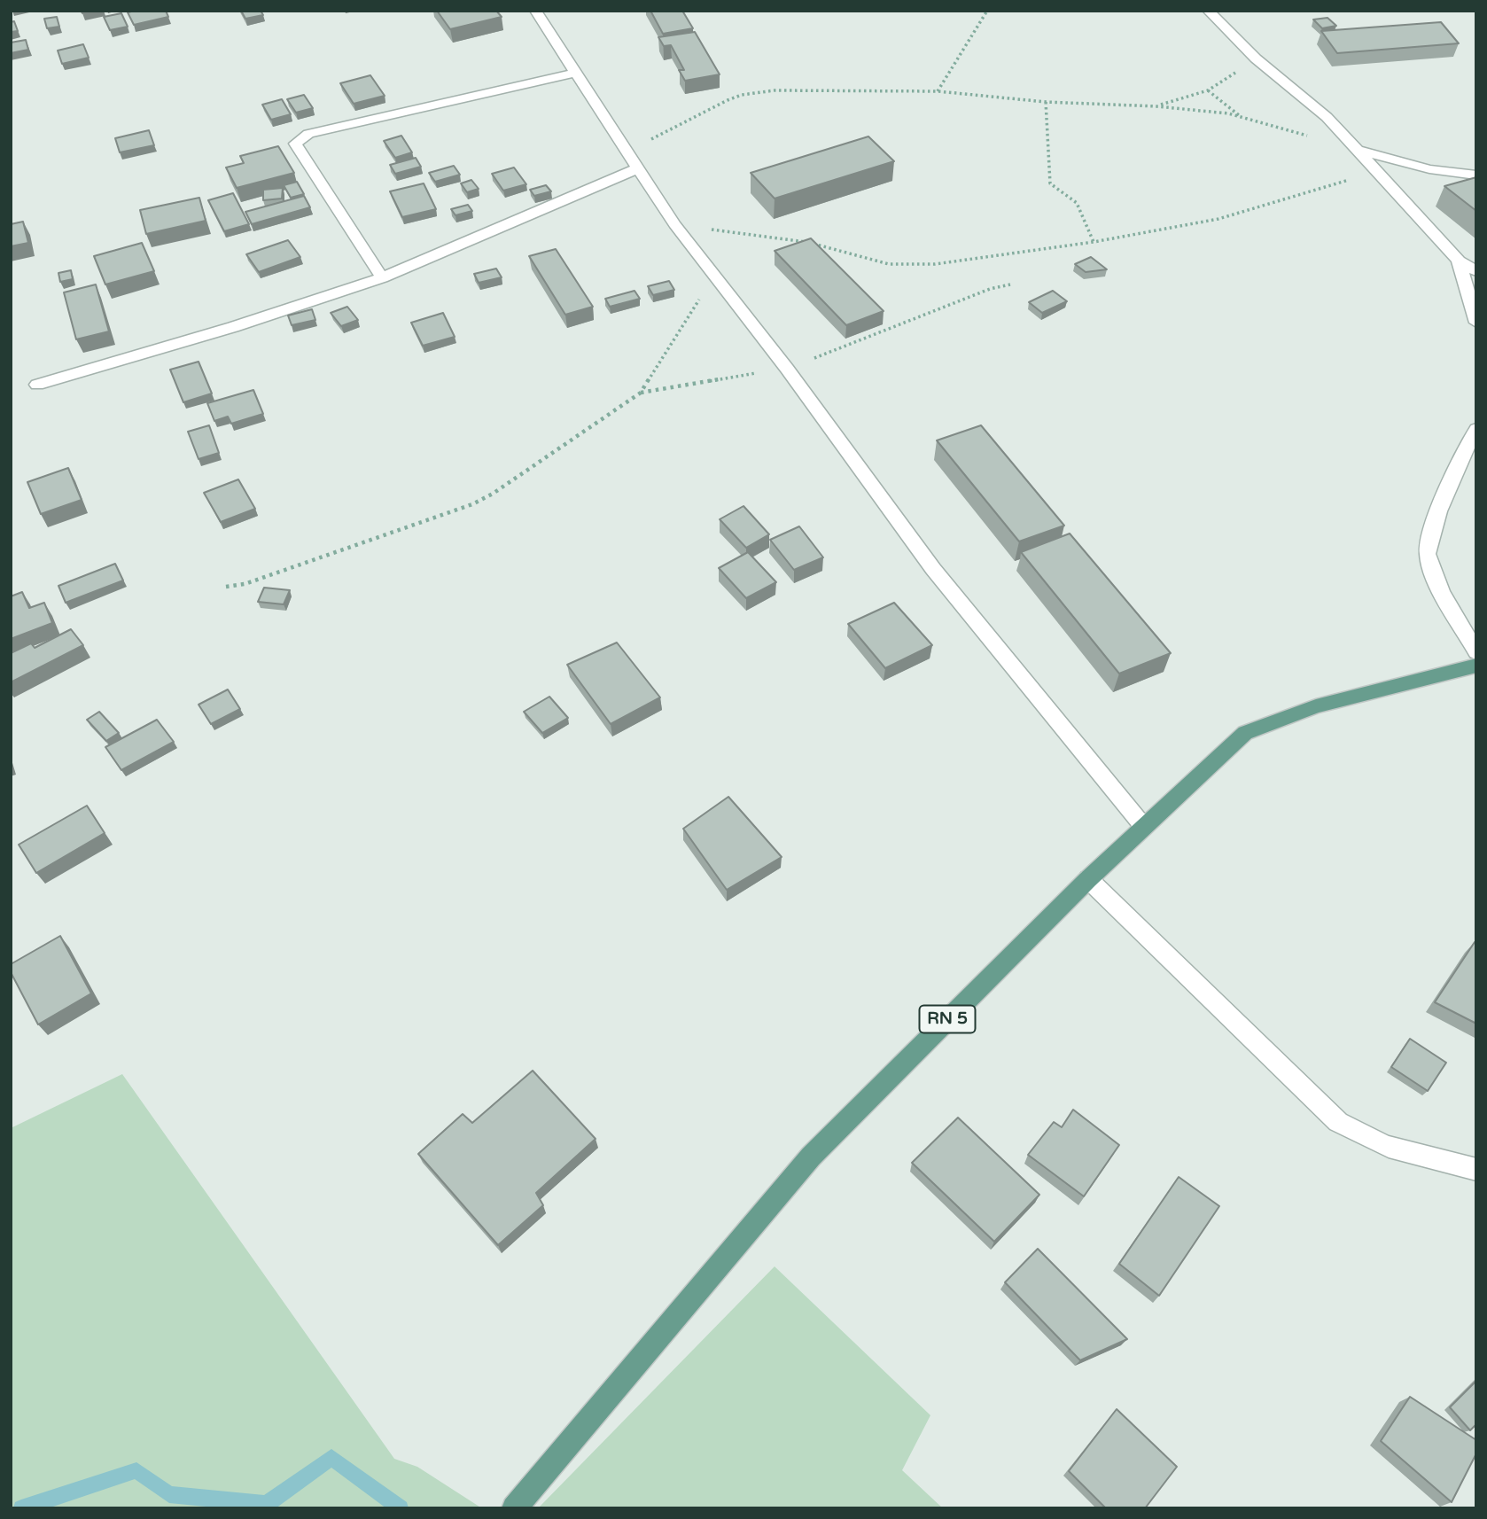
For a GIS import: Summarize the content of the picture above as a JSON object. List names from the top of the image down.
{
  "streets": {
    "main road": ["RN 5"]
  }
}
